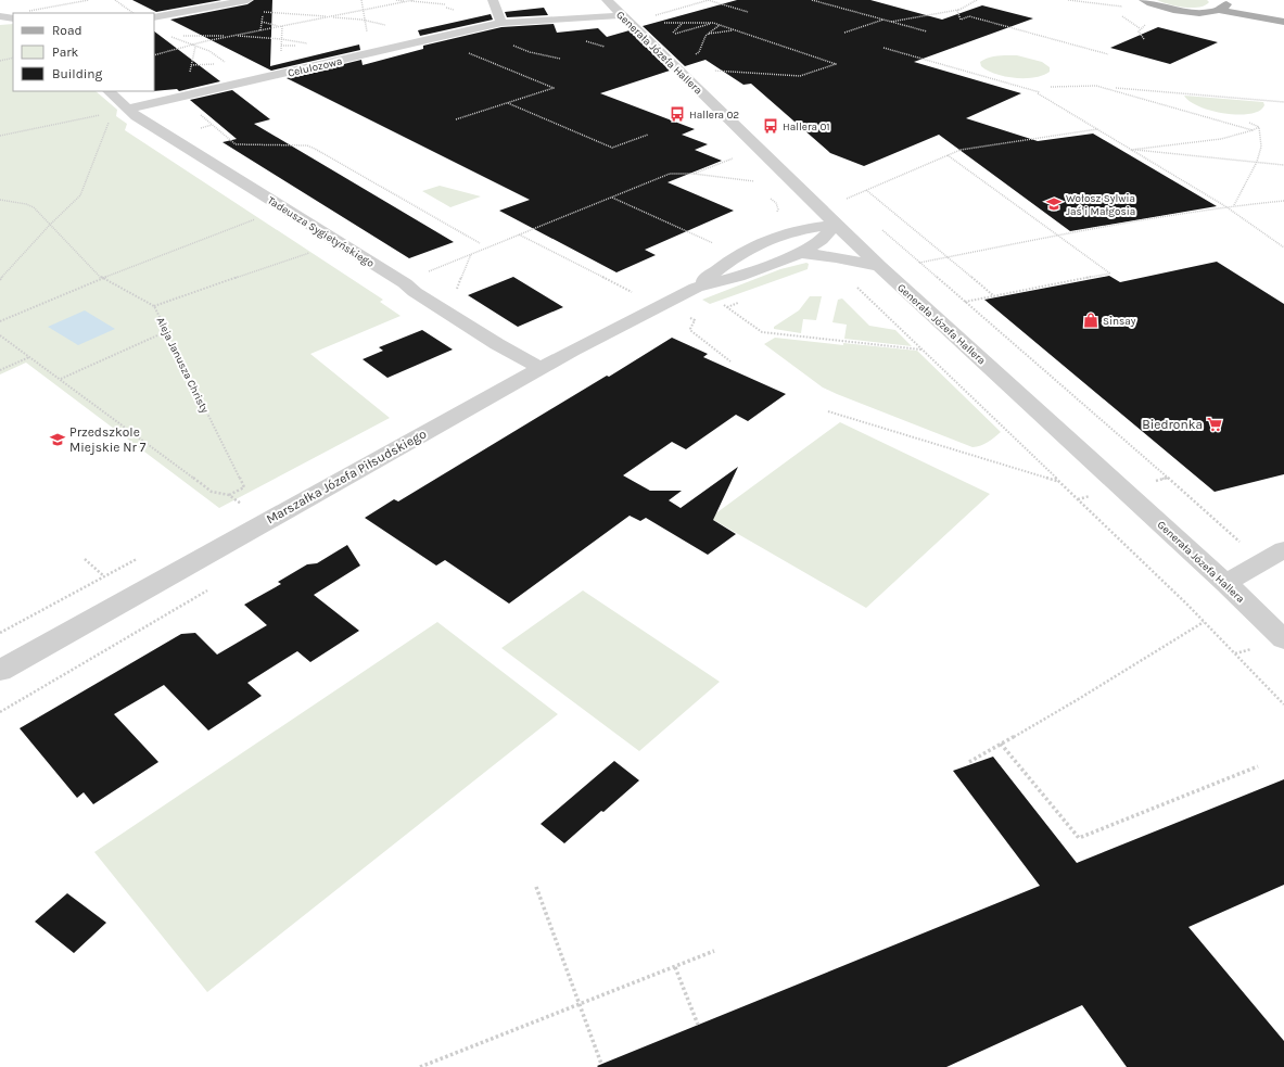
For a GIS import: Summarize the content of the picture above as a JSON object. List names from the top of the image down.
{
  "streets": {
    "street": [
      "Generała Józefa Hallera",
      "Celulozowa",
      "Tadeusza Sygietyńskiego",
      "Marszałka Józefa Piłsudskiego"
    ],
    "path": ["Aleja Janusza Christy"]
  },
  "crossings": [
    ["Generała Józefa Hallera", "Celulozowa"],
    ["Generała Józefa Hallera", "Marszałka Józefa Piłsudskiego"],
    ["Celulozowa", "Tadeusza Sygietyńskiego"],
    ["Tadeusza Sygietyńskiego", "Marszałka Józefa Piłsudskiego"]
  ],
  "places": {
    "bus stop": ["Hallera 02", "Hallera 01"],
    "school or university": ["Wołosz Sylwia Jaś i Małgosia", "Przedszkole Miejskie Nr 7"],
    "shop": ["Sinsay"],
    "supermarket": ["Biedronka"]
  },
  "legend": ["Road", "Park", "Building"]
}
